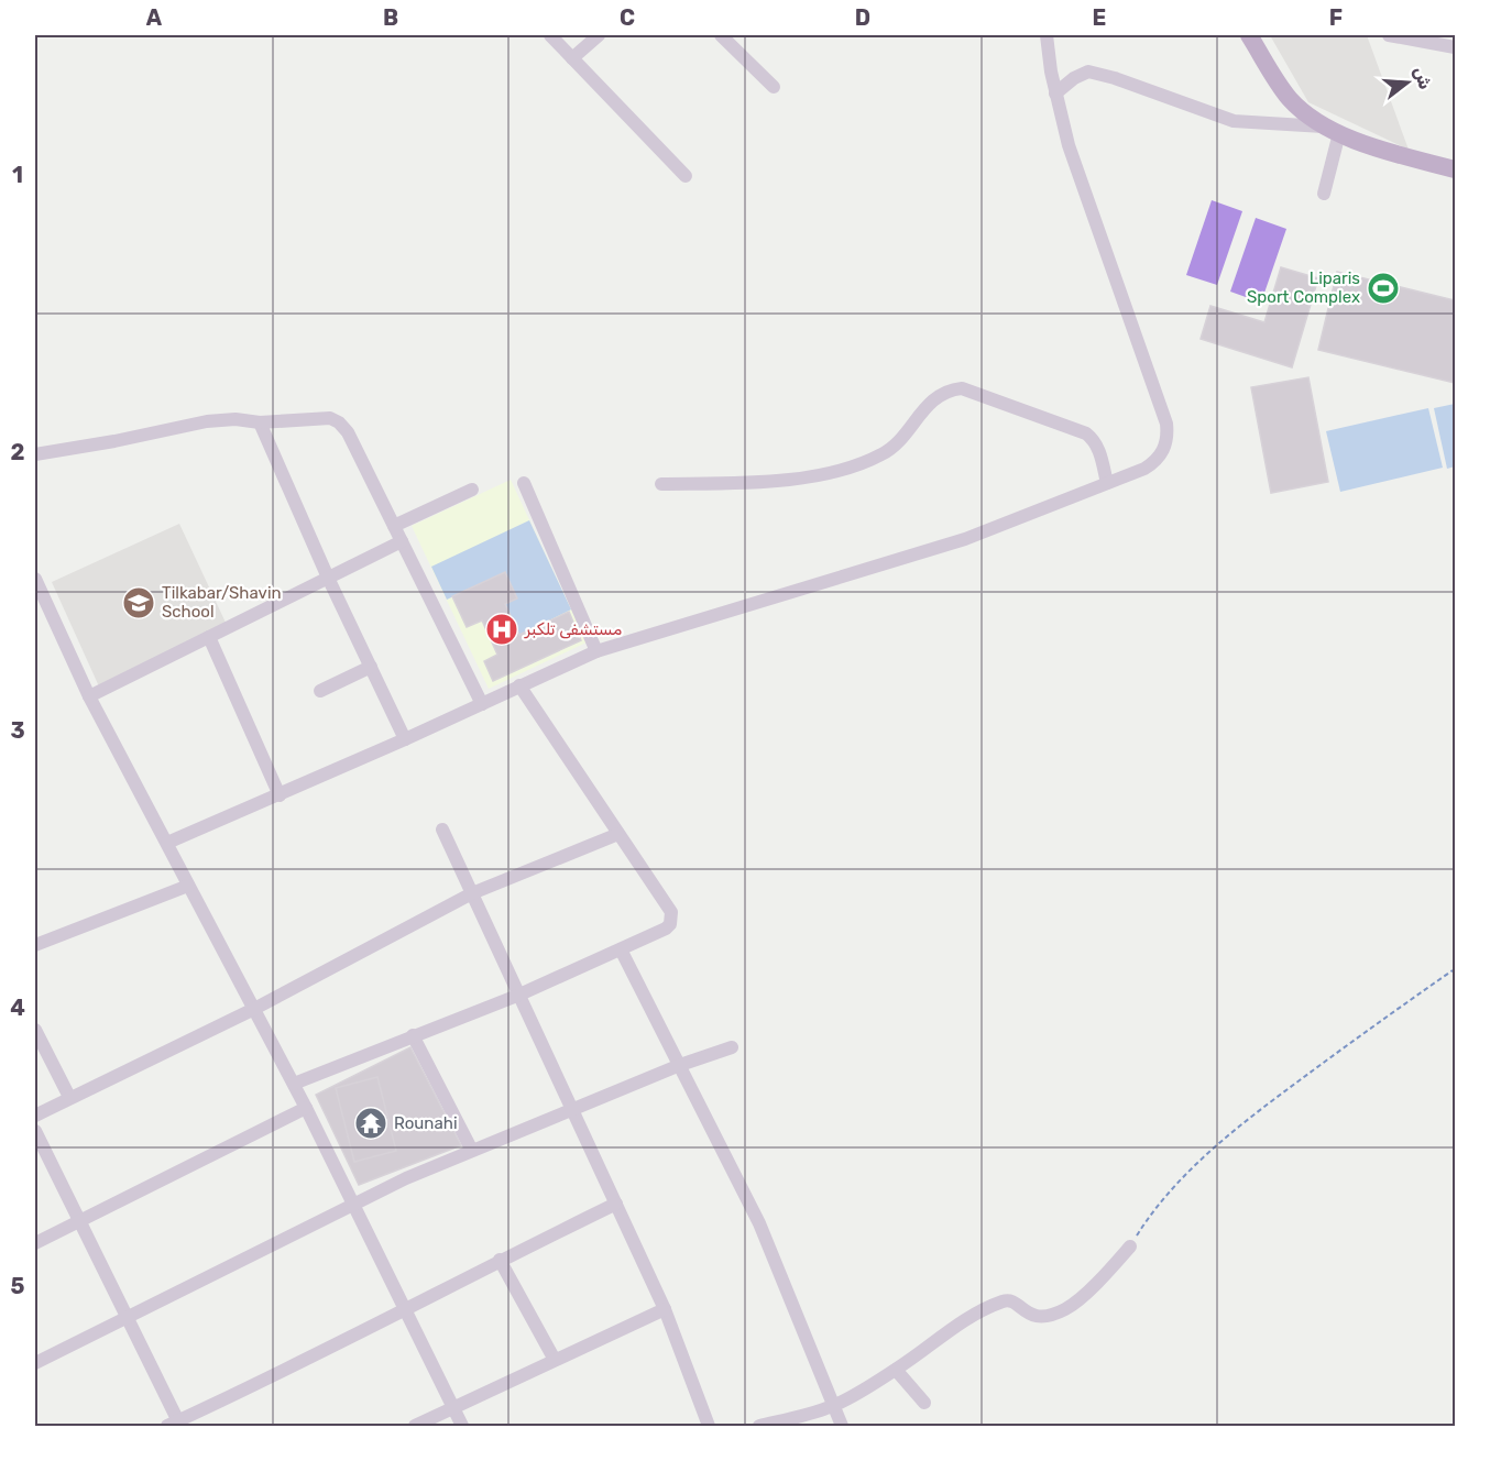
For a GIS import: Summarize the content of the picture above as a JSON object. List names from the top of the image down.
{
  "places": {
    "sports": ["Liparis Sport Complex"],
    "school or university": ["Tilkabar/Shavin School"],
    "hospital": ["مستشفى تلكبر"],
    "temple": ["Rounahi"]
  },
  "north": "right",
  "grid": {
    "columns": [
      "A",
      "B",
      "C",
      "D",
      "E",
      "F"
    ],
    "rows": [
      "1",
      "2",
      "3",
      "4",
      "5"
    ]
  }
}
